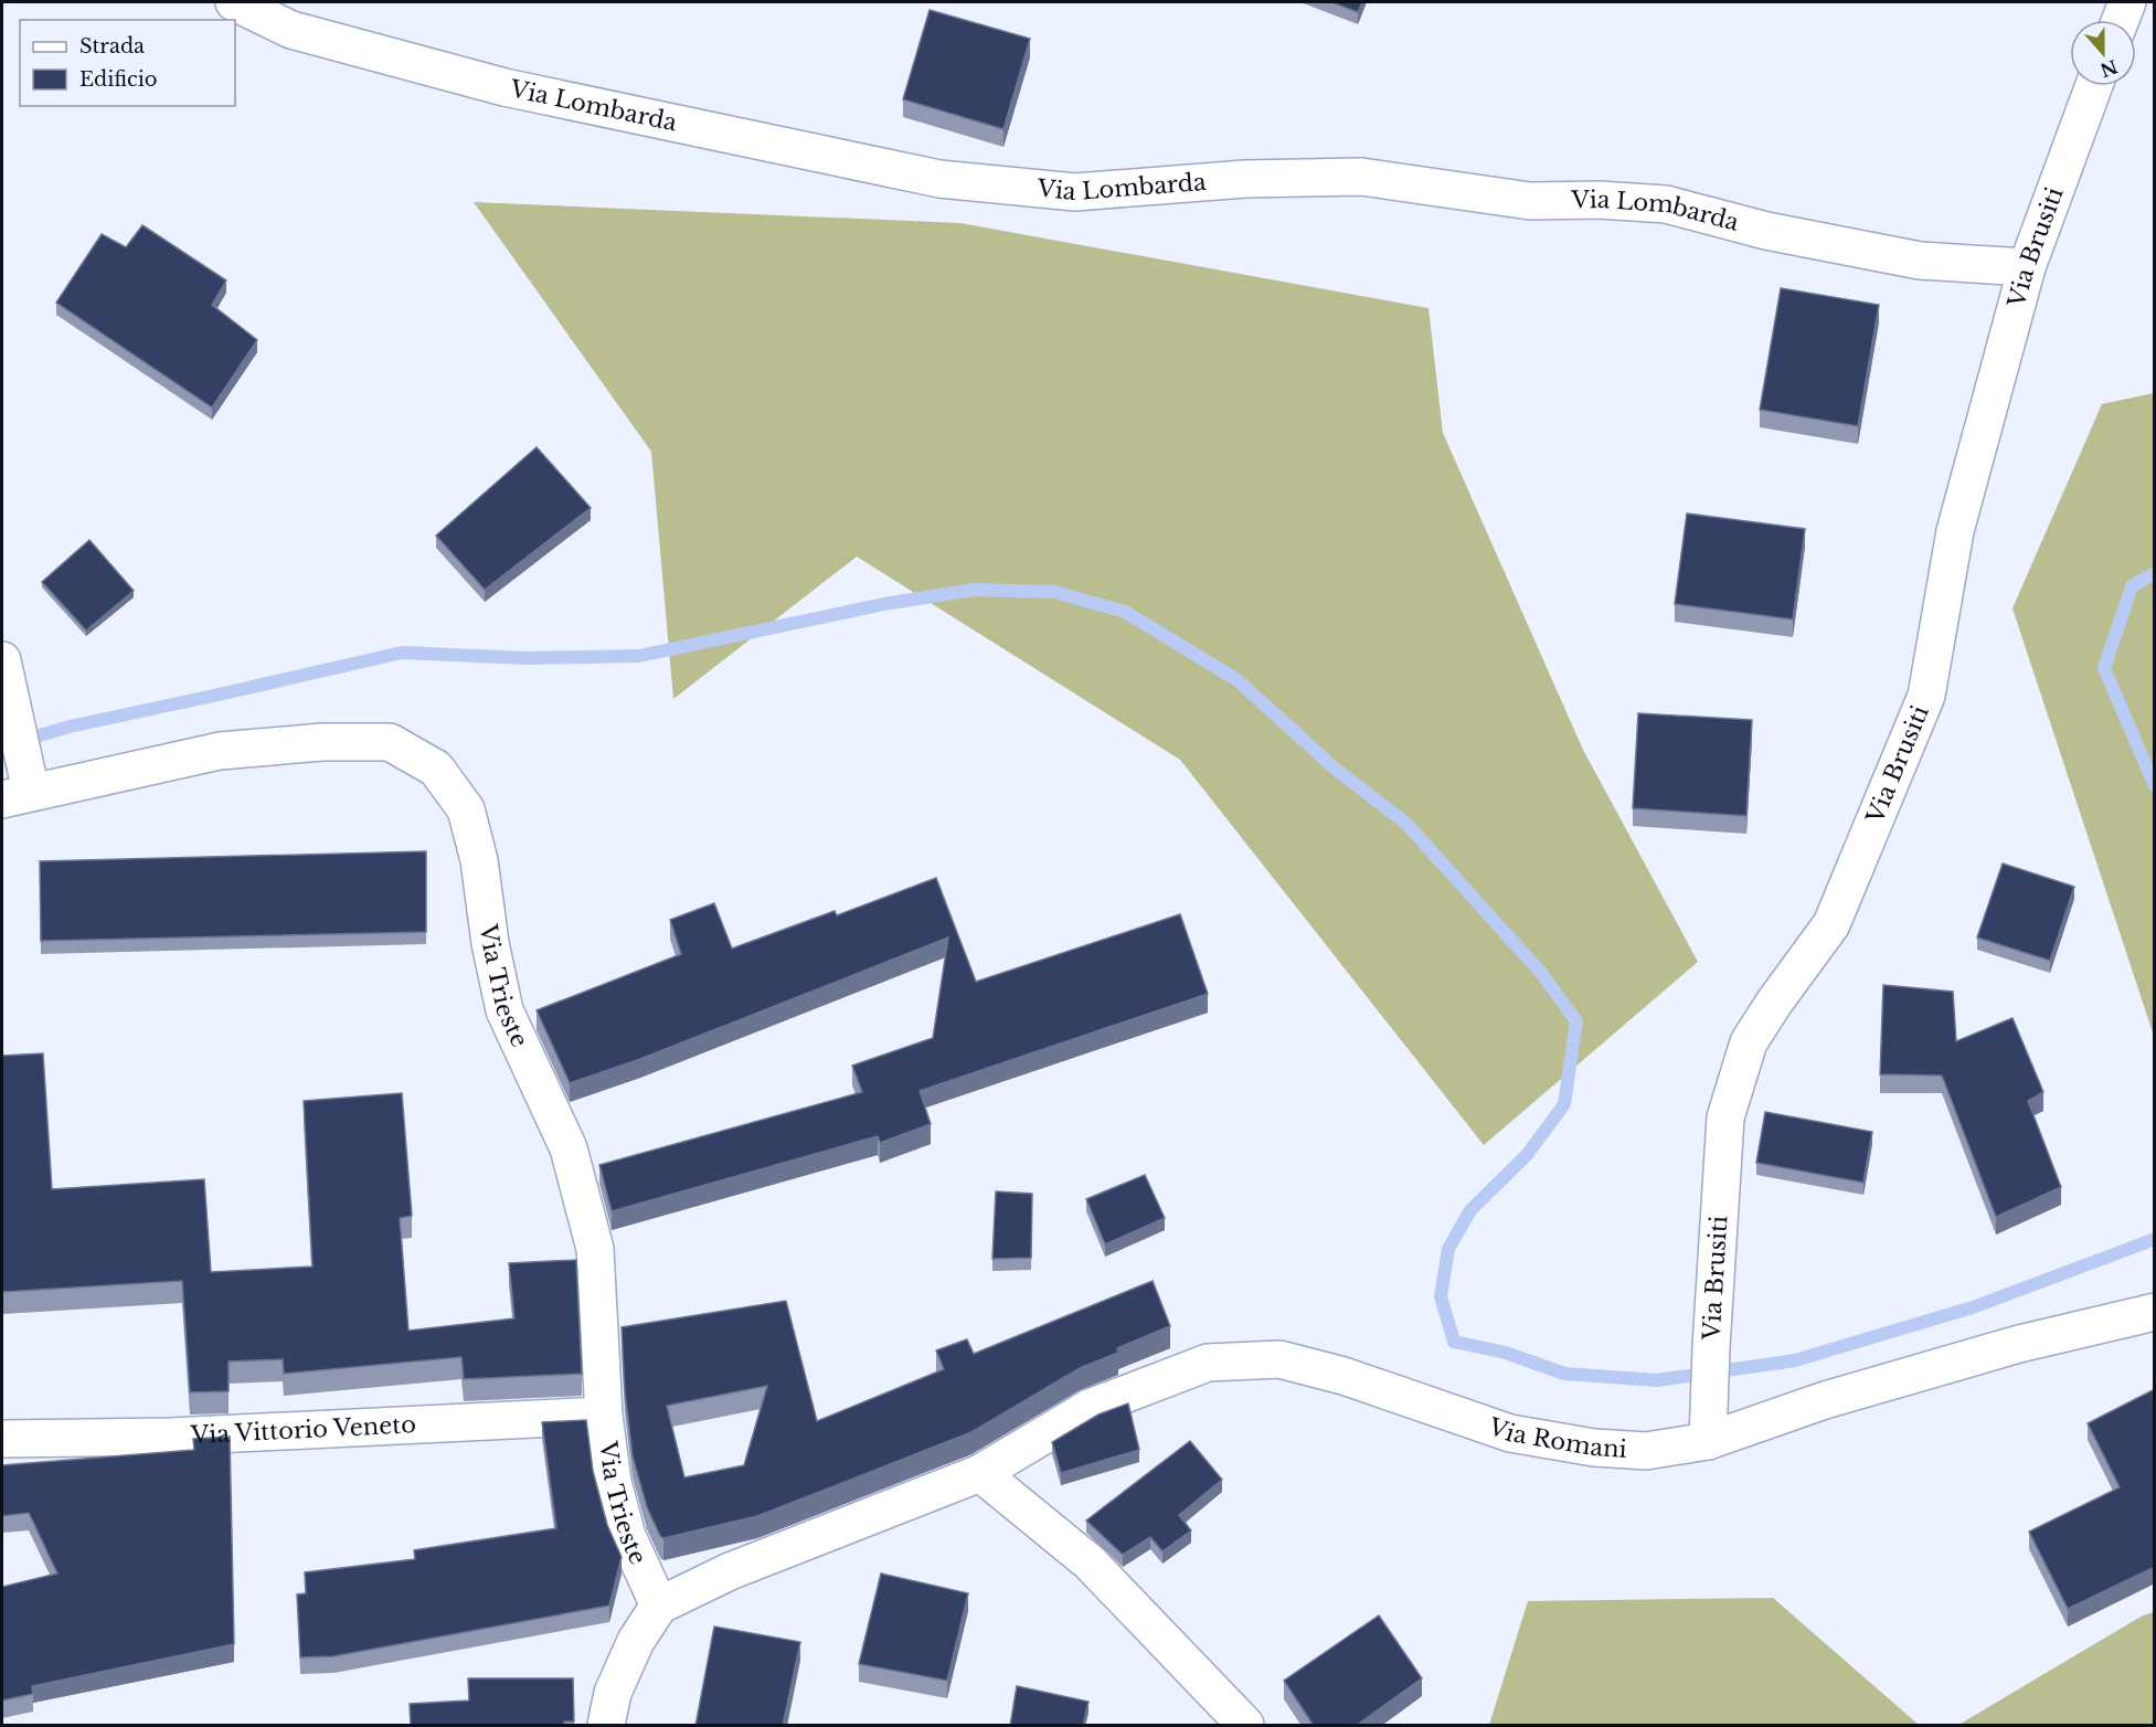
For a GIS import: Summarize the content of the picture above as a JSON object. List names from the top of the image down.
{
  "streets": {
    "street": [
      "Via Lombarda",
      "Via Brusiti",
      "Via Trieste",
      "Via Vittorio Veneto",
      "Via Romani"
    ]
  },
  "crossings": [
    ["Via Lombarda", "Via Brusiti"],
    ["Via Brusiti", "Via Romani"],
    ["Via Trieste", "Via Vittorio Veneto"],
    ["Via Trieste", "Via Romani"]
  ],
  "legend": ["Strada", "Edificio"],
  "north": "bottom"
}
